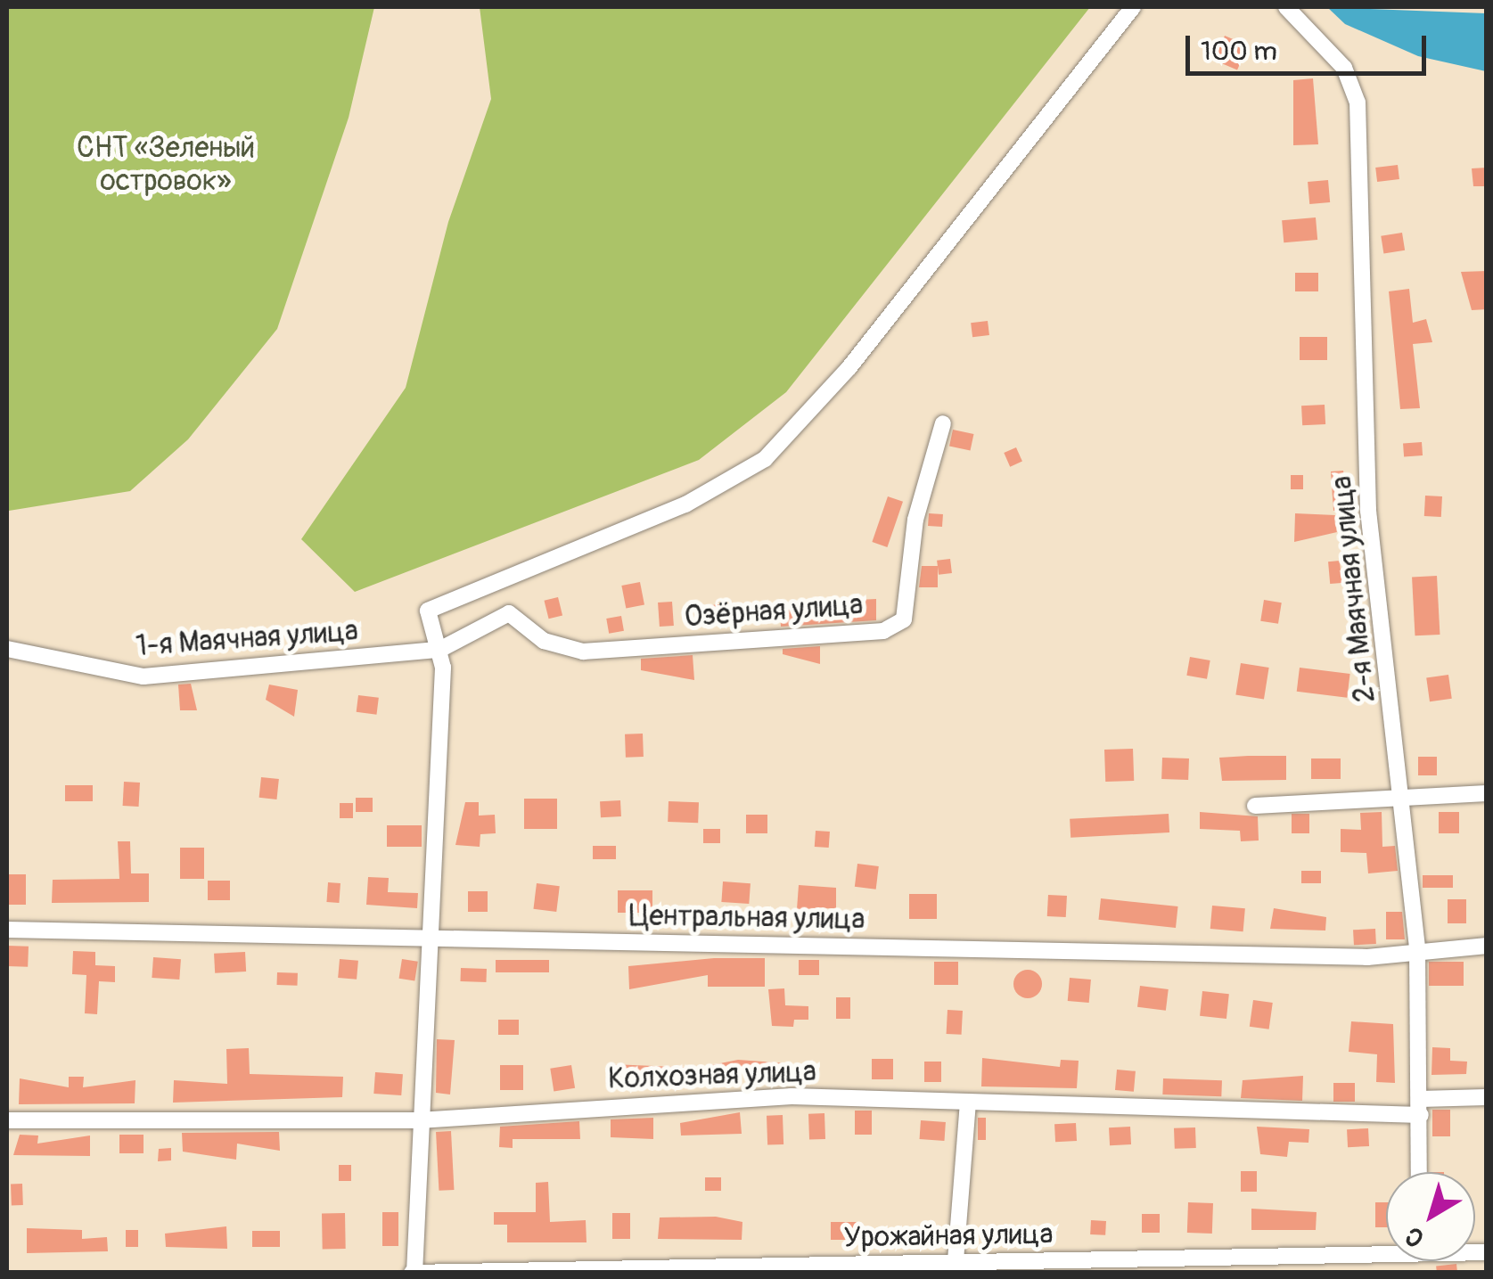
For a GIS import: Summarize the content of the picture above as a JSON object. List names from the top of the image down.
{
  "streets": {
    "street": [
      "2-я Маячная улица",
      "Озёрная улица",
      "1-я Маячная улица",
      "Центральная улица",
      "Колхозная улица",
      "Урожайная улица"
    ]
  },
  "crossings": [
    ["2-я Маячная улица", "Центральная улица"],
    ["2-я Маячная улица", "Колхозная улица"],
    ["Озёрная улица", "1-я Маячная улица"]
  ],
  "parks": ["СНТ «Зеленый островок»"],
  "scale_bar": "100 m",
  "north": "bottom left"
}
